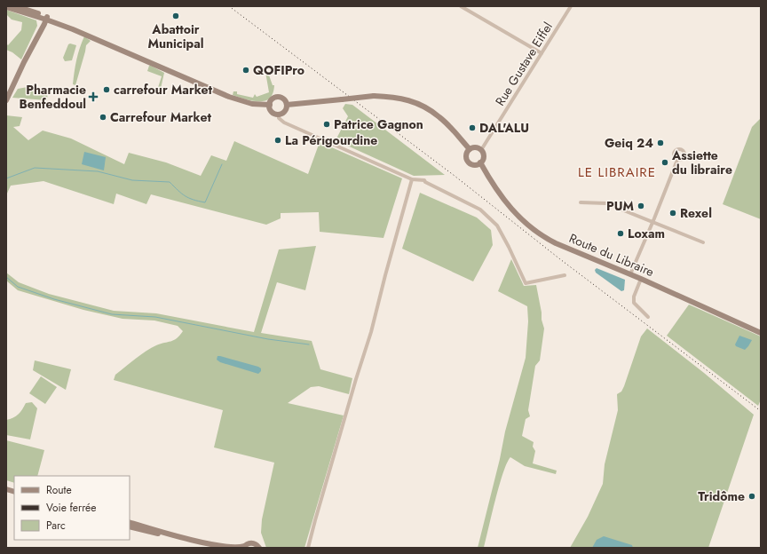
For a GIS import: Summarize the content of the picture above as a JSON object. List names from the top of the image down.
{
  "streets": {
    "main road": ["Route du Libraire"],
    "street": ["Rue Gustave Eiffel"]
  },
  "crossings": [
    ["Rue Gustave Eiffel", "Route du Libraire"]
  ],
  "districts": ["LE LIBRAIRE"],
  "places": {
    "other": [
      "Abattoir Municipal",
      "QOFIPro",
      "carrefour Market",
      "Carrefour Market",
      "Patrice Gagnon",
      "DAL'ALU",
      "La Périgourdine",
      "Geiq 24",
      "Assiette du libraire",
      "PUM",
      "Rexel",
      "Loxam",
      "Tridôme"
    ],
    "health": ["Pharmacie Benfeddoul"]
  },
  "legend": ["Route", "Voie ferrée", "Parc"]
}
